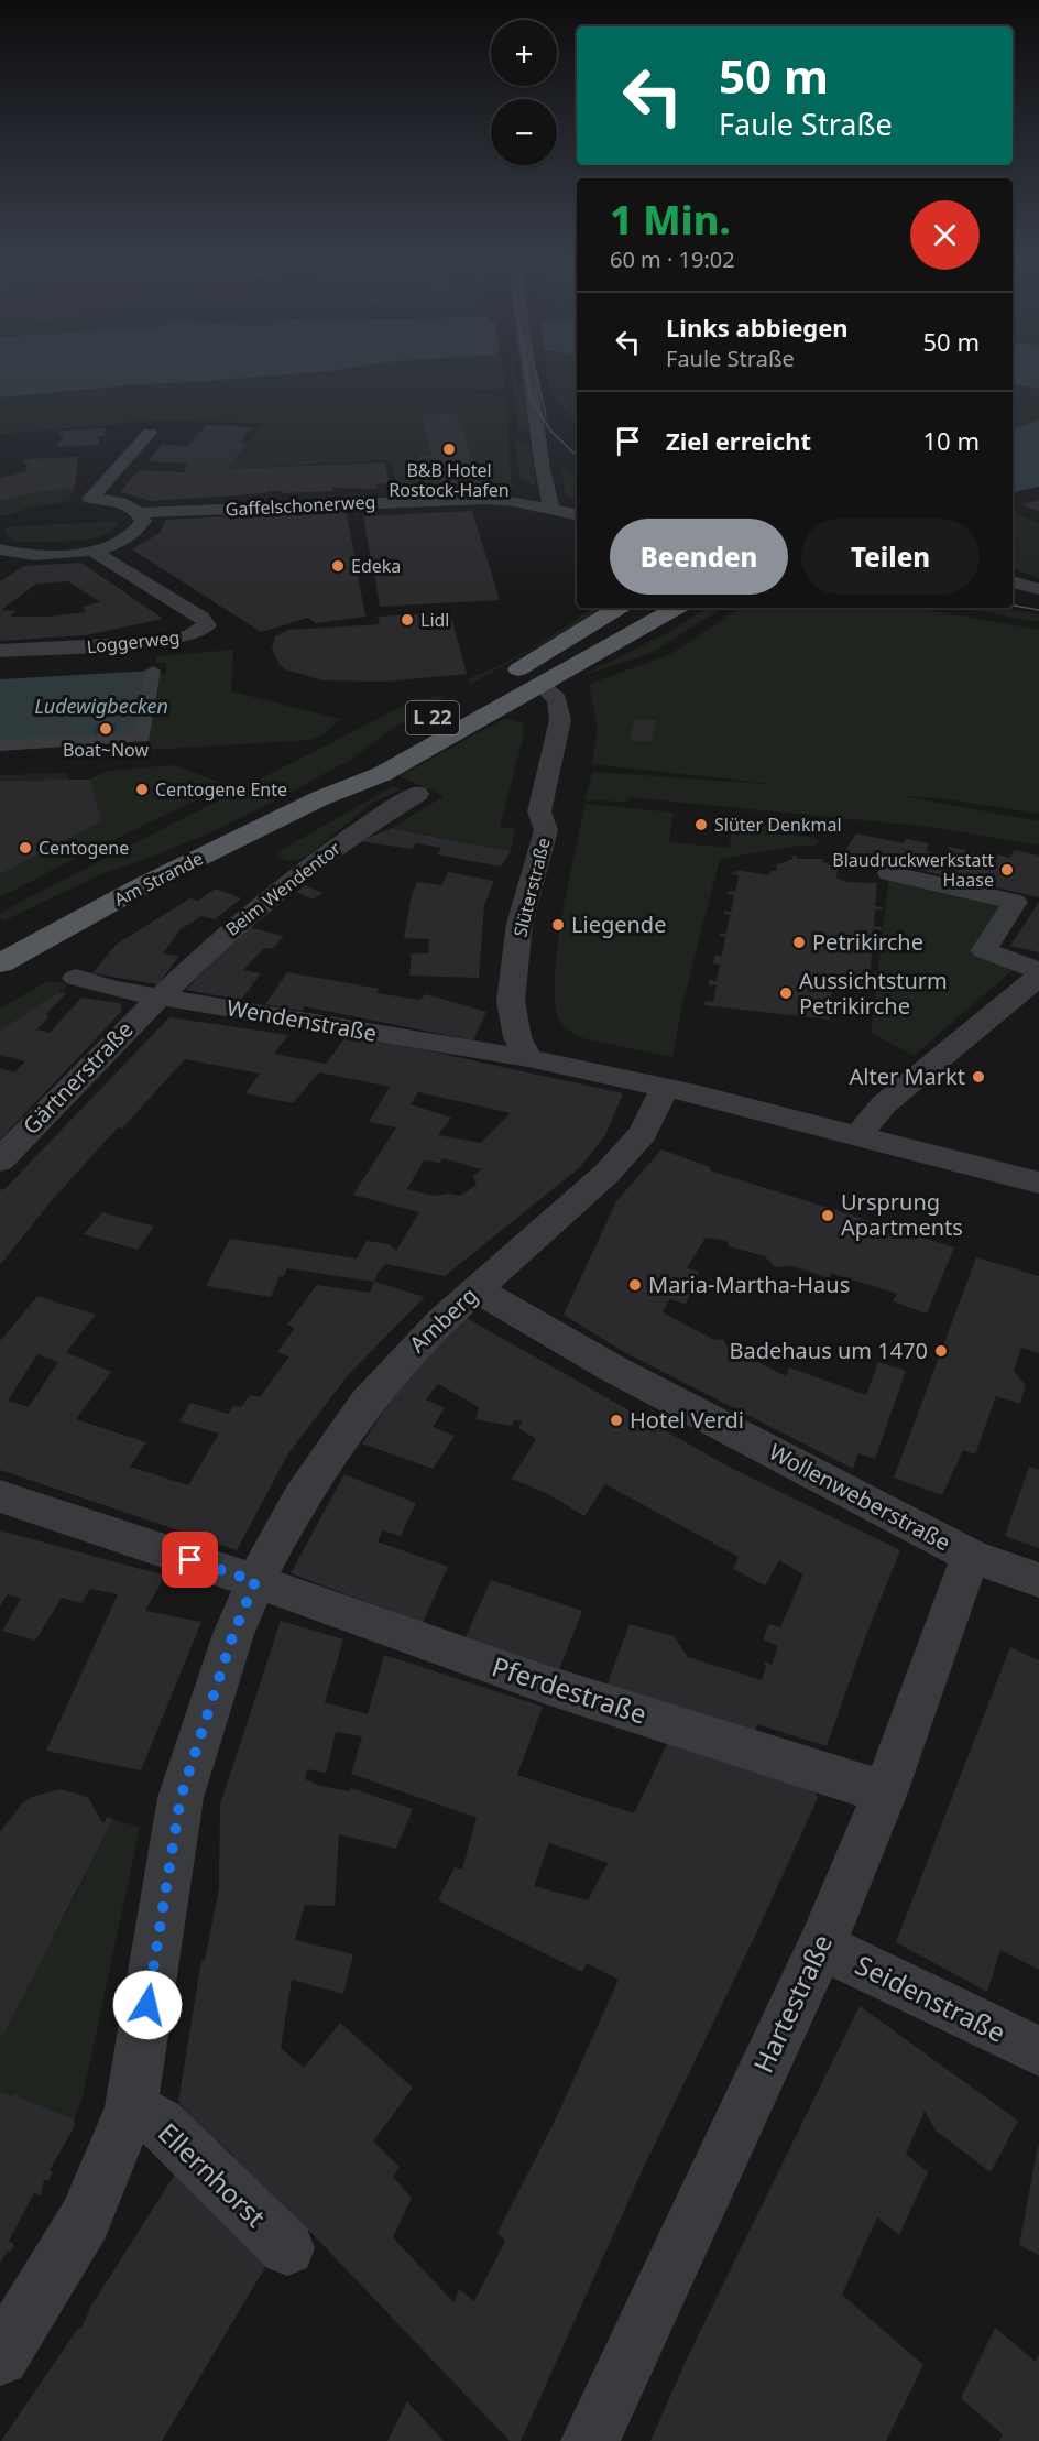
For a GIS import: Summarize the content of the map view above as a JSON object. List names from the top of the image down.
{
  "streets": {
    "main road": ["L 22", "Am Strande"],
    "street": [
      "Gaffelschonerweg",
      "Loggerweg",
      "Slüterstraße",
      "Beim Wendentor",
      "Wendenstraße",
      "Gärtnerstraße",
      "Amberg",
      "Wollenweberstraße",
      "Pferdestraße",
      "Seidenstraße",
      "Hartestraße",
      "Ellernhorst"
    ]
  },
  "crossings": [
    ["Am Strande", "Slüterstraße"],
    ["Slüterstraße", "Wendenstraße"],
    ["Beim Wendentor", "Wendenstraße"],
    ["Beim Wendentor", "Gärtnerstraße"],
    ["Wendenstraße", "Gärtnerstraße"],
    ["Amberg", "Wollenweberstraße"],
    ["Amberg", "Pferdestraße"],
    ["Amberg", "Ellernhorst"],
    ["Wollenweberstraße", "Hartestraße"],
    ["Pferdestraße", "Hartestraße"],
    ["Seidenstraße", "Hartestraße"]
  ],
  "water": ["Ludewigbecken"],
  "places": [
    "B&B Hotel Rostock-Hafen",
    "Edeka",
    "Lidl",
    "Boat~Now",
    "Centogene Ente",
    "Slüter Denkmal",
    "Centogene",
    "Blaudruckwerkstatt Haase",
    "Liegende",
    "Petrikirche",
    "Aussichtsturm Petrikirche",
    "Alter Markt",
    "Ursprung Apartments",
    "Maria-Martha-Haus",
    "Badehaus um 1470",
    "Hotel Verdi"
  ],
  "page": {
    "map_buttons": ["+", "−"],
    "turn": ["50 m", "Faule Straße"],
    "heading": ["1 Min.", "60 m · 19:02"],
    "list": [
      {
        "name": "Links abbiegen",
        "note": "Faule Straße",
        "value": "50 m"
      },
      {
        "name": "Ziel erreicht",
        "value": "10 m"
      }
    ],
    "buttons": ["Beenden", "Teilen"]
  }
}
